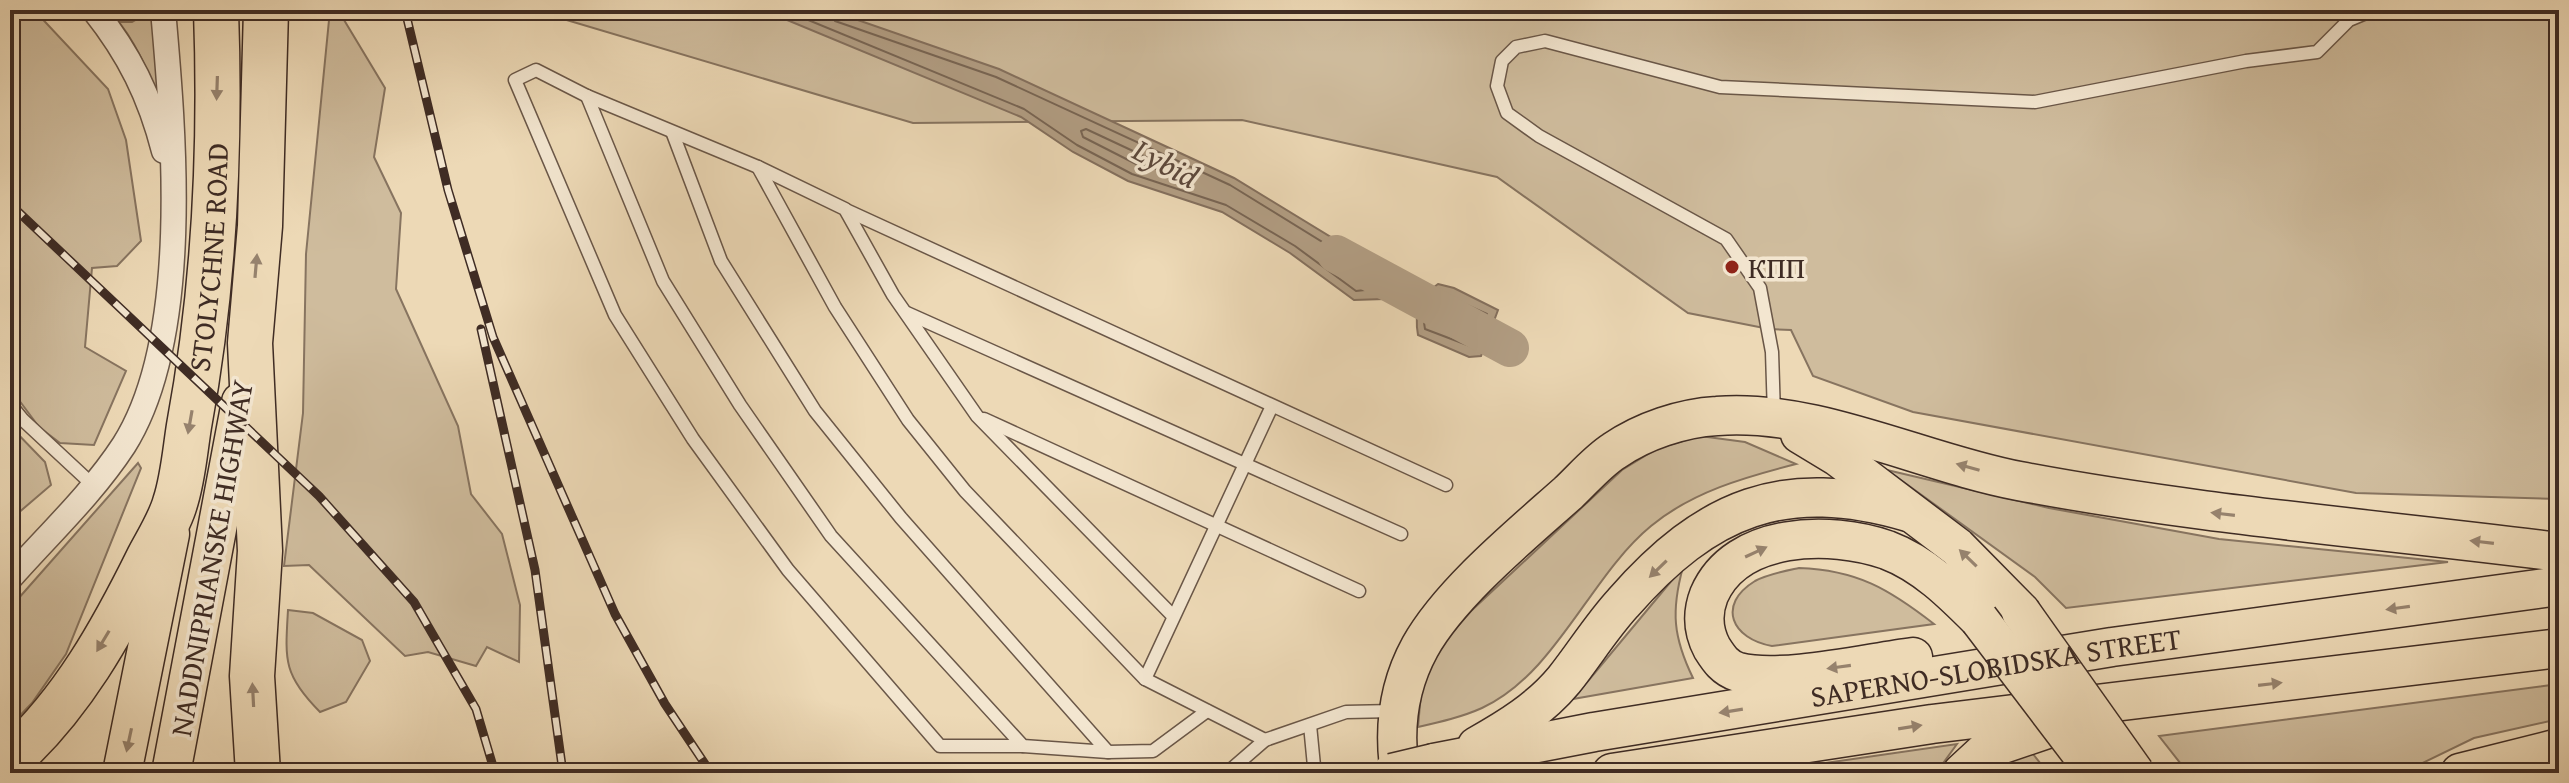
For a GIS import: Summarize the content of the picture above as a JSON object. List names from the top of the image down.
{
  "streets": {
    "highway": ["STOLYCHNE ROAD"],
    "main road": ["NADDNIPRIANSKE HIGHWAY", "SAPERNO-SLOBIDSKA STREET"]
  },
  "crossings": [
    ["STOLYCHNE ROAD", "NADDNIPRIANSKE HIGHWAY"]
  ],
  "water": ["Lybid"],
  "places": ["КПП"]
}
